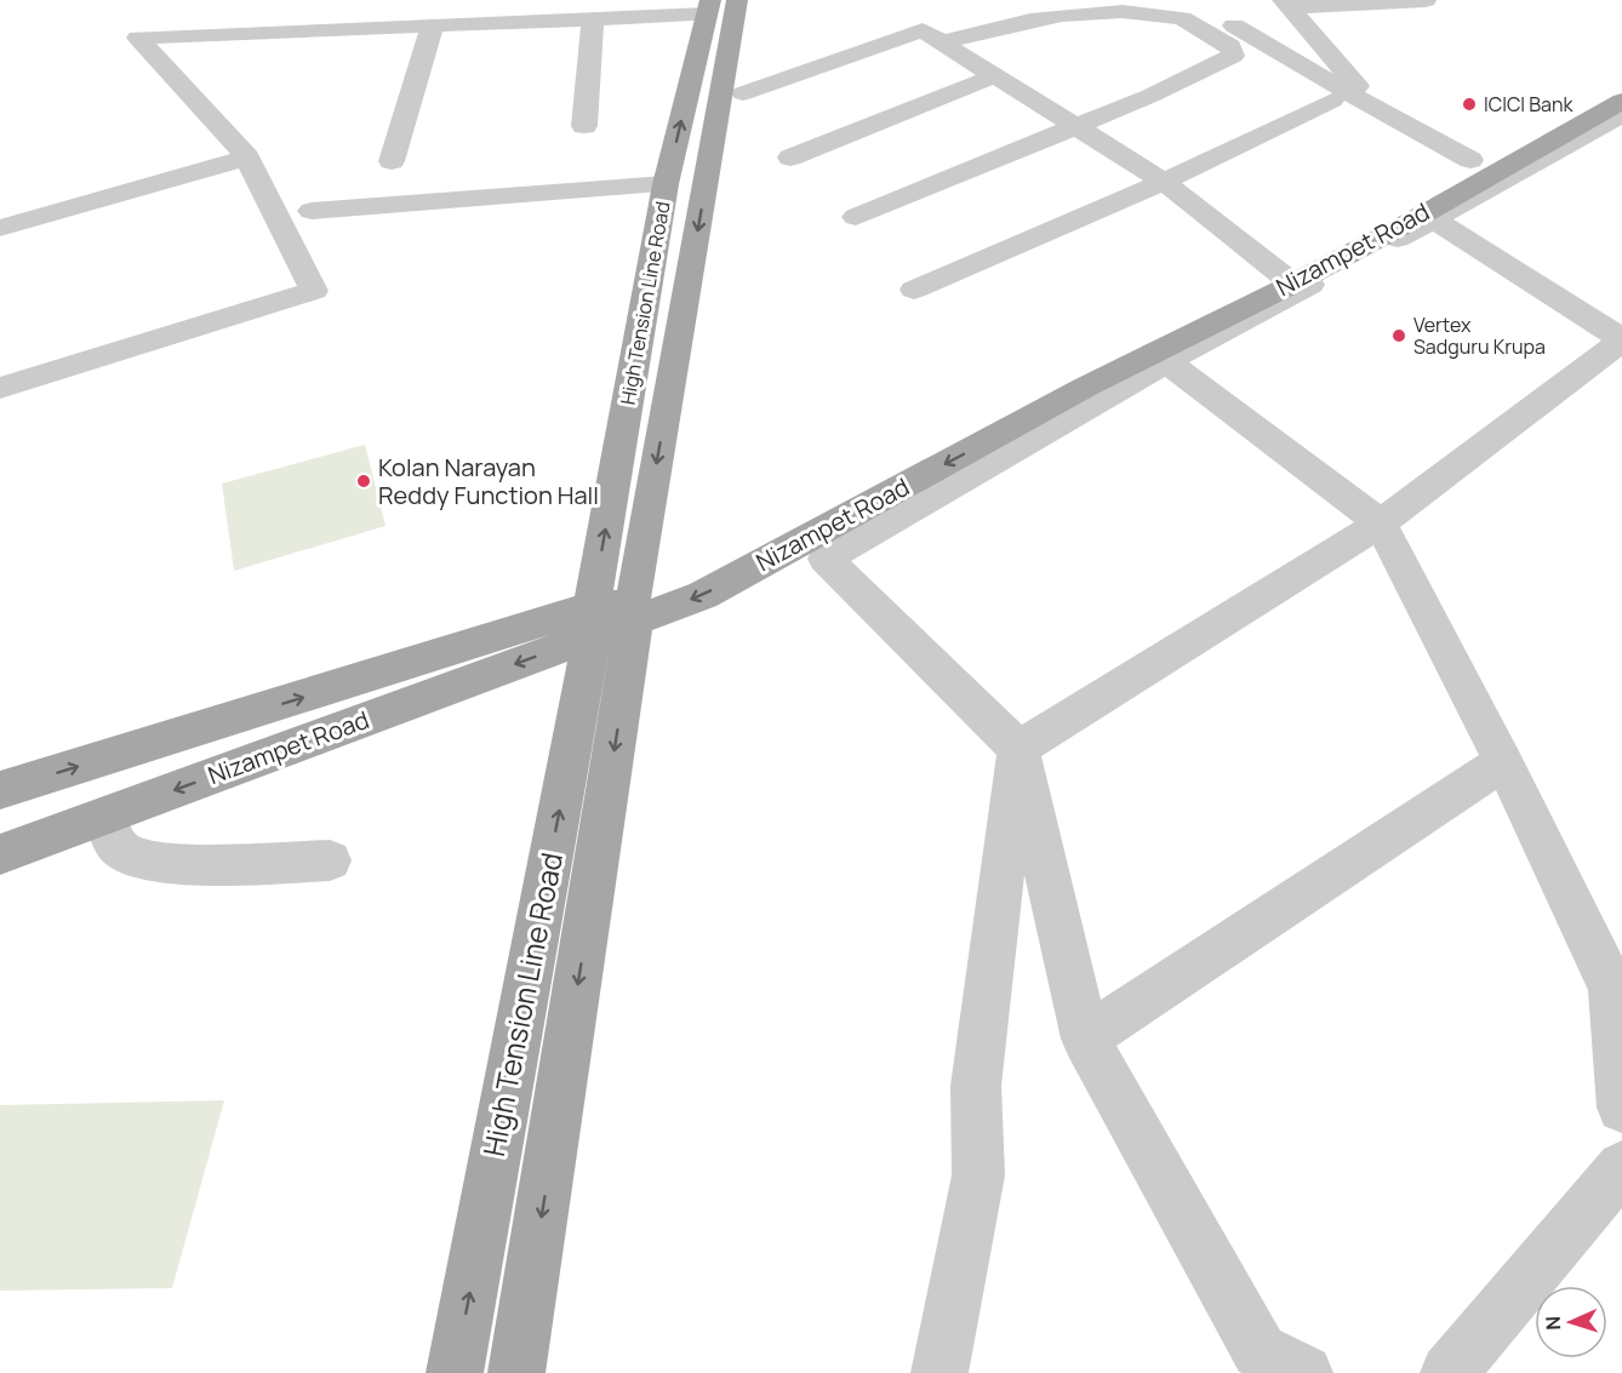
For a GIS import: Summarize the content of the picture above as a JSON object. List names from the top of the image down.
{
  "streets": {
    "main road": ["Nizampet Road", "High Tension Line Road"]
  },
  "crossings": [
    ["Nizampet Road", "High Tension Line Road"]
  ],
  "places": ["ICICI Bank", "Vertex Sadguru Krupa", "Kolan Narayan Reddy Function Hall"],
  "north": "left"
}
